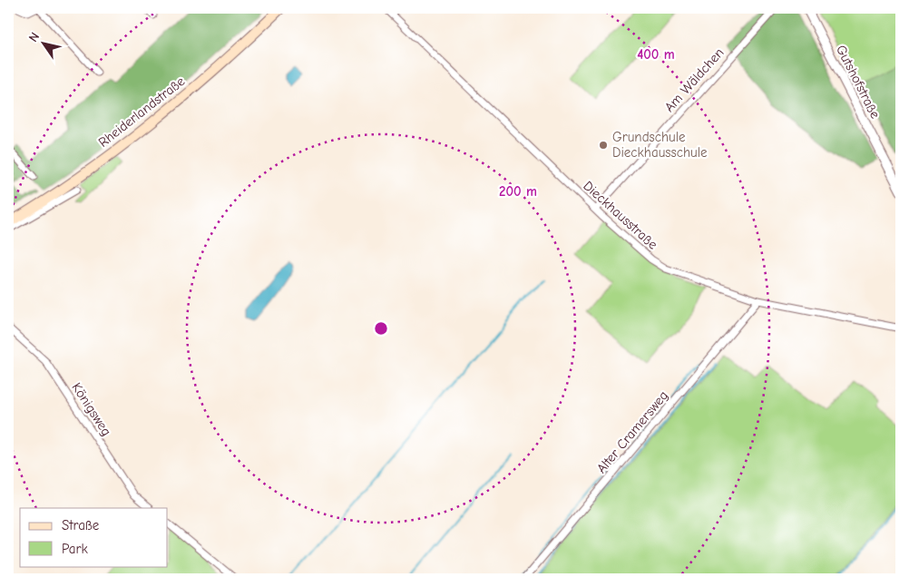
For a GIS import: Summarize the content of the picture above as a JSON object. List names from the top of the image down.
{
  "streets": {
    "main road": ["Rheiderlandstraße"],
    "street": [
      "Am Wäldchen",
      "Gutshofstraße",
      "Dieckhausstraße",
      "Königsweg",
      "Alter Cramersweg"
    ]
  },
  "crossings": [
    ["Am Wäldchen", "Dieckhausstraße"],
    ["Dieckhausstraße", "Alter Cramersweg"]
  ],
  "places": ["Grundschule Dieckhausschule"],
  "legend": ["Straße", "Park"],
  "north": "top left",
  "rings": ["400 m", "200 m"]
}
